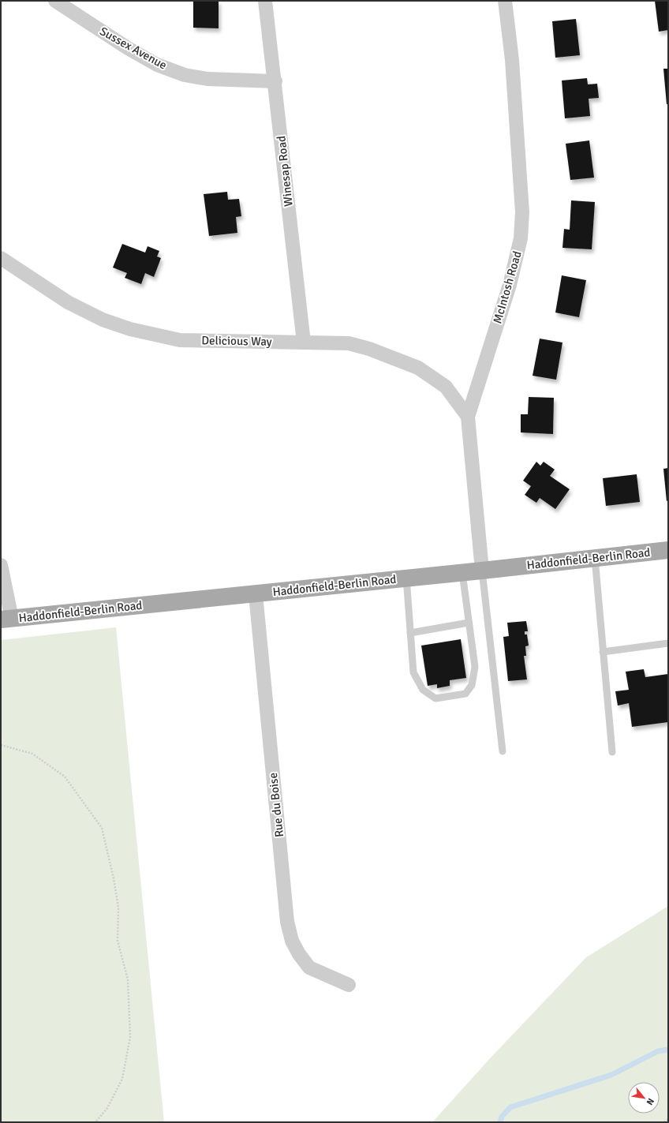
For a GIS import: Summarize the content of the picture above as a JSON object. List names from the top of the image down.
{
  "streets": {
    "main road": ["Haddonfield-Berlin Road"],
    "street": [
      "Sussex Avenue",
      "Winesap Road",
      "McIntosh Road",
      "Delicious Way",
      "Rue du Boise"
    ]
  },
  "crossings": [
    ["Sussex Avenue", "Winesap Road"],
    ["Winesap Road", "Delicious Way"],
    ["McIntosh Road", "Delicious Way"],
    ["McIntosh Road", "Haddonfield-Berlin Road"],
    ["Haddonfield-Berlin Road", "Rue du Boise"]
  ],
  "north": "bottom right"
}
